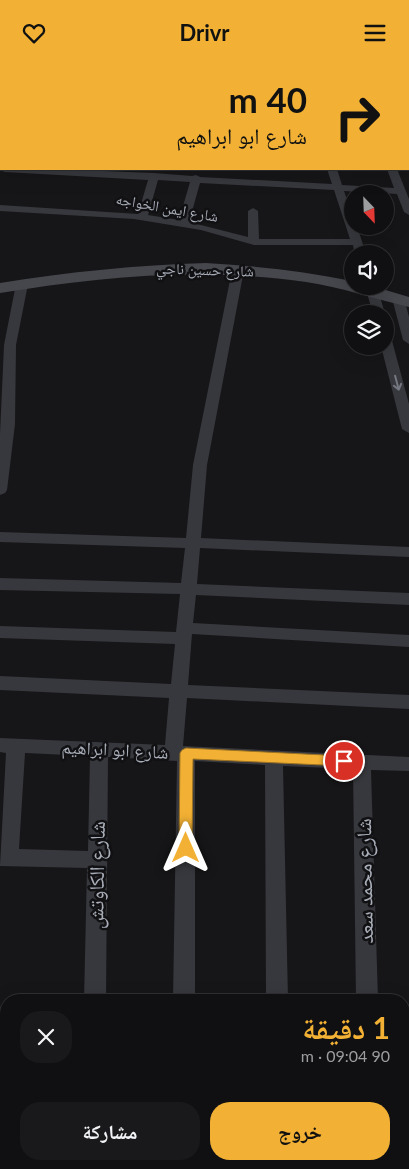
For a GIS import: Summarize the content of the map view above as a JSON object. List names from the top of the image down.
{
  "streets": {
    "street": [
      "شارع ايمن الخواجه",
      "شارع حسين ناجي",
      "شارع ابو ابراهيم",
      "شارع الكاوتش",
      "شارع محمد سعد"
    ]
  },
  "crossings": [
    ["شارع ابو ابراهيم", "شارع الكاوتش"],
    ["شارع ابو ابراهيم", "شارع محمد سعد"]
  ],
  "north": "bottom right",
  "page": {
    "header": "Drivr",
    "turn": ["40 m", "شارع ابو ابراهيم"],
    "heading": ["1 دقيقة", "90 m · 09:04"],
    "buttons": ["خروج", "مشاركة"]
  }
}
